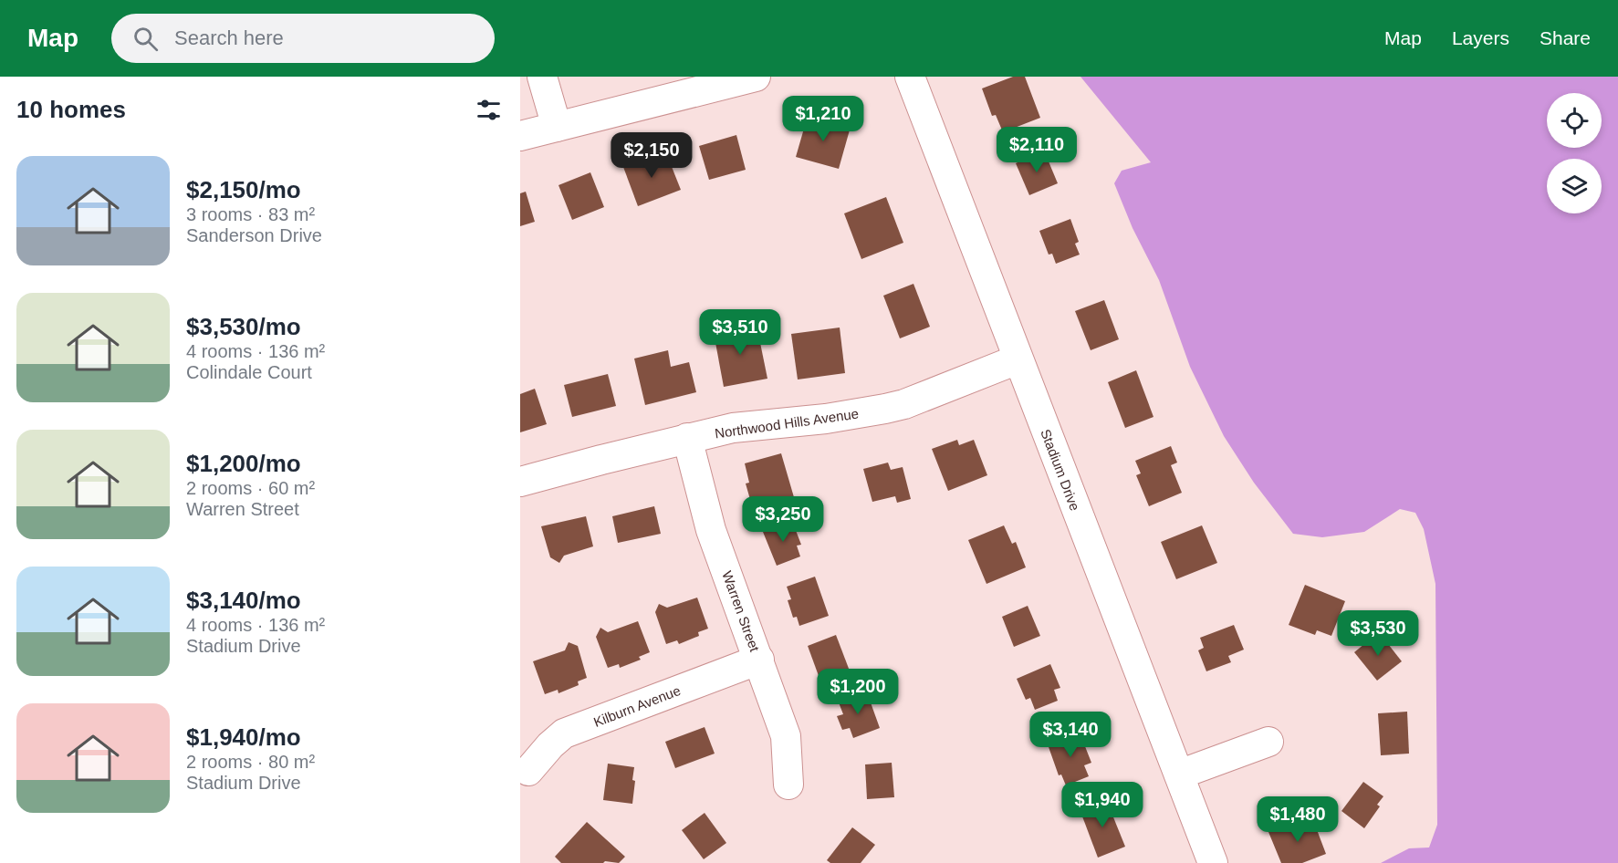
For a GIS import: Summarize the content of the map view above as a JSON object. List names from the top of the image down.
{
  "streets": {
    "street": [
      "Northwood Hills Avenue",
      "Stadium Drive",
      "Warren Street",
      "Kilburn Avenue"
    ]
  },
  "crossings": [
    ["Northwood Hills Avenue", "Stadium Drive"],
    ["Northwood Hills Avenue", "Warren Street"],
    ["Warren Street", "Kilburn Avenue"]
  ],
  "page": {
    "header": "Map",
    "search": "Search here",
    "nav": ["Map", "Layers", "Share"],
    "heading": "10 homes",
    "price": [
      "$1,210",
      "$2,110",
      "$2,150",
      "$3,510",
      "$3,250",
      "$3,530",
      "$1,200",
      "$3,140",
      "$1,940",
      "$1,480"
    ],
    "list": [
      {
        "name": "$2,150/mo",
        "note": "3 rooms · 83 m² · Sanderson Drive"
      },
      {
        "name": "$3,530/mo",
        "note": "4 rooms · 136 m² · Colindale Court"
      },
      {
        "name": "$1,200/mo",
        "note": "2 rooms · 60 m² · Warren Street"
      },
      {
        "name": "$3,140/mo",
        "note": "4 rooms · 136 m² · Stadium Drive"
      },
      {
        "name": "$1,940/mo",
        "note": "2 rooms · 80 m² · Stadium Drive"
      }
    ]
  }
}
